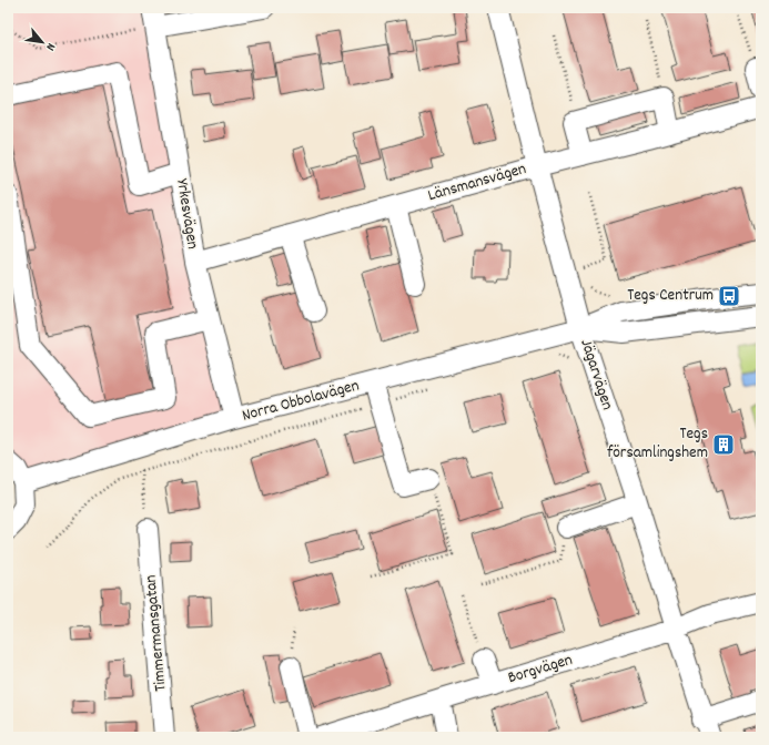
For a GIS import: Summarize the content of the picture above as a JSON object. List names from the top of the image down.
{
  "streets": {
    "street": [
      "Länsmansvägen",
      "Yrkesvägen",
      "Jägarvägen",
      "Norra Obbolavägen",
      "Timmermansgatan",
      "Borgvägen"
    ]
  },
  "crossings": [
    ["Länsmansvägen", "Yrkesvägen"],
    ["Länsmansvägen", "Jägarvägen"],
    ["Yrkesvägen", "Norra Obbolavägen"],
    ["Jägarvägen", "Norra Obbolavägen"],
    ["Jägarvägen", "Borgvägen"]
  ],
  "places": {
    "bus stop": ["Tegs Centrum"],
    "building": ["Tegs församlingshem"]
  },
  "north": "bottom right"
}
